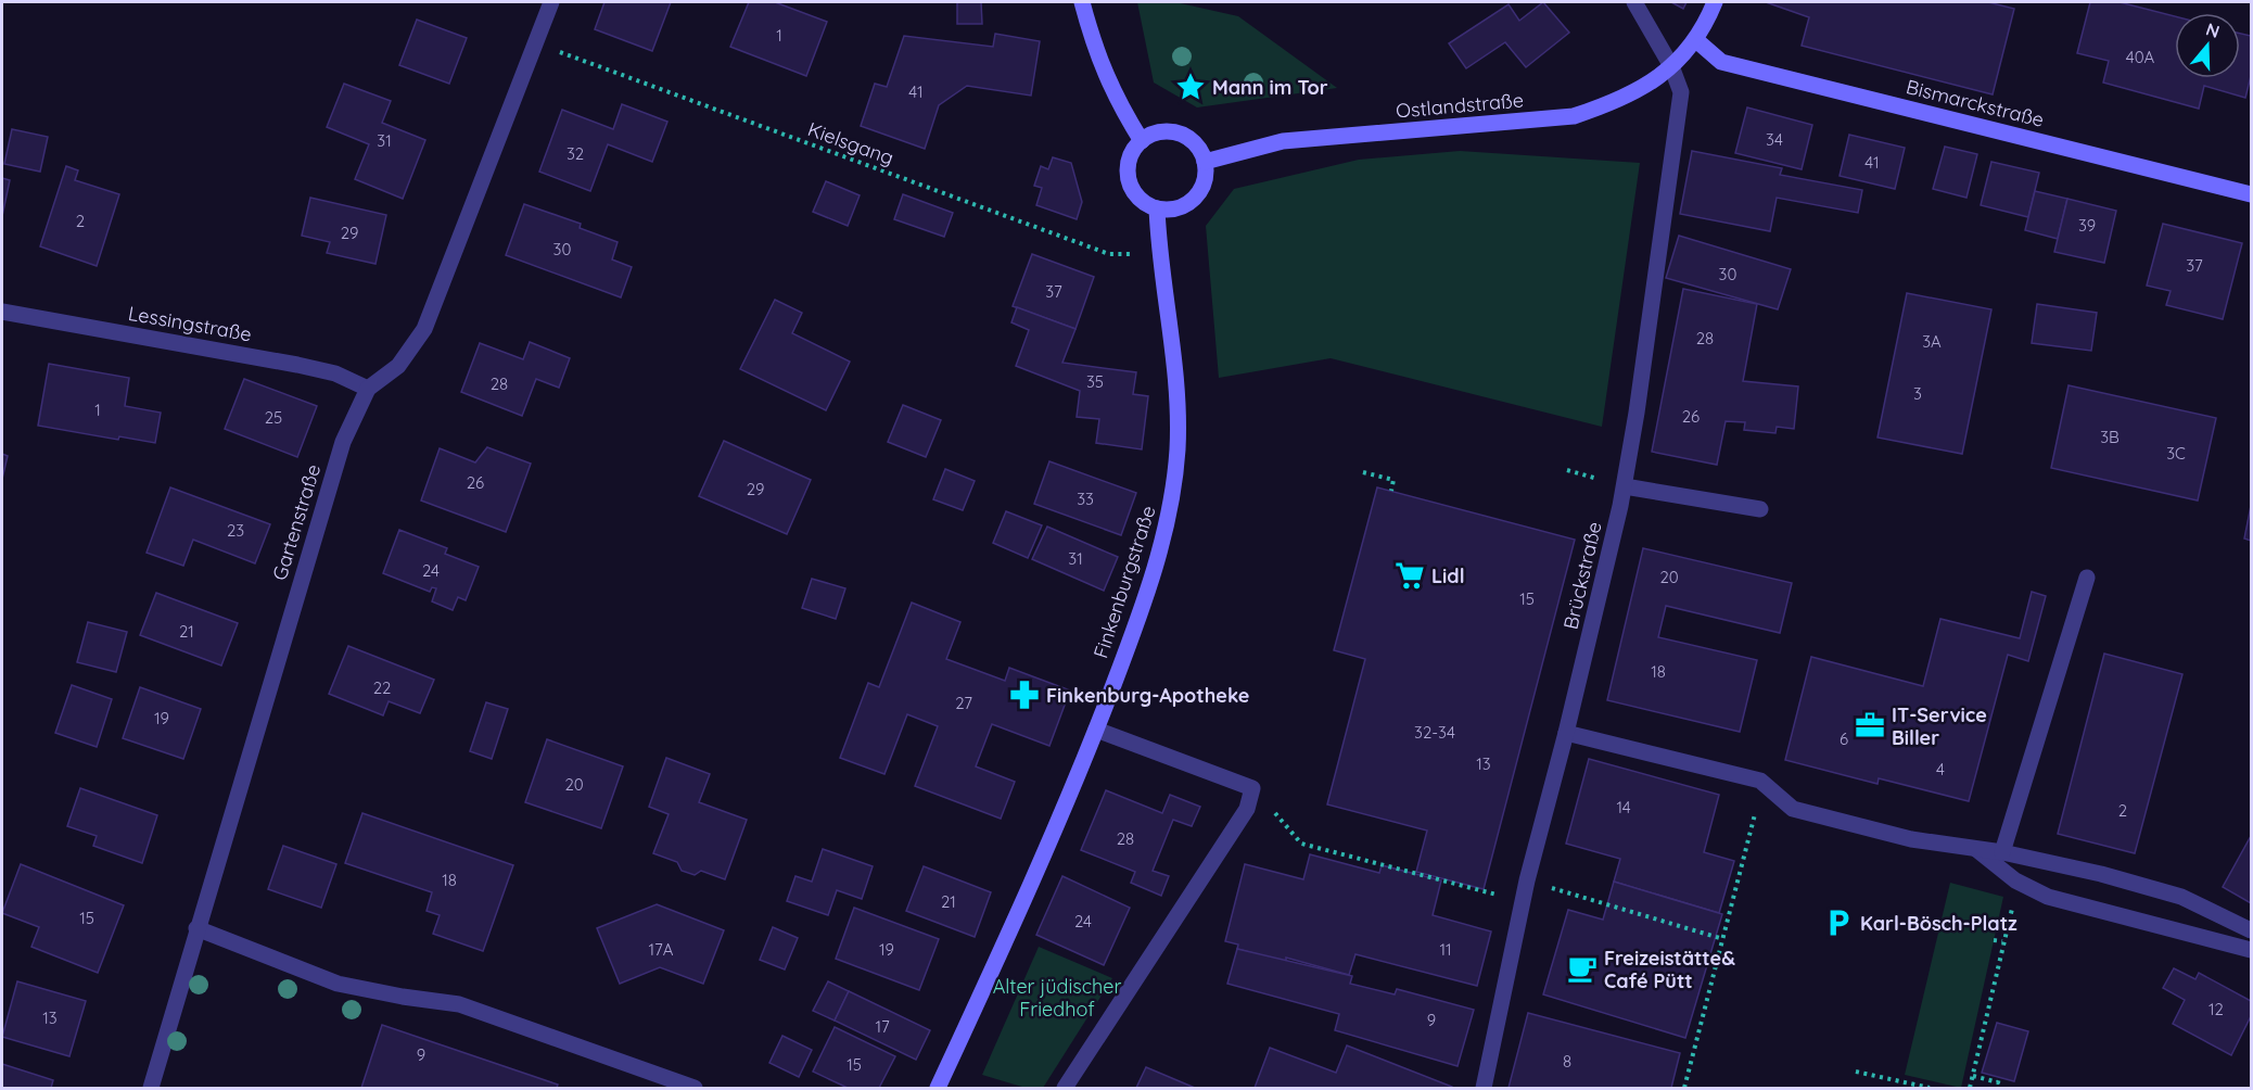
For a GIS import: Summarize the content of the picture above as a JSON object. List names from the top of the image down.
{
  "streets": {
    "street": [
      "Bismarckstraße",
      "Ostlandstraße",
      "Lessingstraße",
      "Gartenstraße",
      "Brückstraße",
      "Finkenburgstraße"
    ],
    "path": ["Kielsgang"]
  },
  "crossings": [
    ["Bismarckstraße", "Ostlandstraße"],
    ["Ostlandstraße", "Brückstraße"],
    ["Ostlandstraße", "Finkenburgstraße"],
    ["Kielsgang", "Gartenstraße"],
    ["Kielsgang", "Finkenburgstraße"],
    ["Lessingstraße", "Gartenstraße"]
  ],
  "parks": ["Alter jüdischer Friedhof"],
  "places": {
    "place": ["Mann im Tor"],
    "supermarket": ["Lidl"],
    "pharmacy": ["Finkenburg-Apotheke"],
    "office": ["IT-Service Biller"],
    "parking": ["Karl-Bösch-Platz"],
    "cafe": ["Freizeistätte& Café Pütt"]
  },
  "house_numbers": [
    "1",
    "40A",
    "41",
    "34",
    "31",
    "32",
    "41",
    "2",
    "39",
    "29",
    "30",
    "37",
    "30",
    "37",
    "28",
    "3A",
    "35",
    "28",
    "3",
    "1",
    "26",
    "25",
    "3B",
    "3C",
    "26",
    "29",
    "33",
    "23",
    "31",
    "24",
    "20",
    "15",
    "21",
    "18",
    "22",
    "27",
    "19",
    "32-34",
    "6",
    "13",
    "4",
    "20",
    "14",
    "2",
    "28",
    "18",
    "21",
    "15",
    "24",
    "17A",
    "19",
    "11",
    "12",
    "13",
    "9",
    "17",
    "9",
    "8",
    "15"
  ],
  "north": "top"
}
